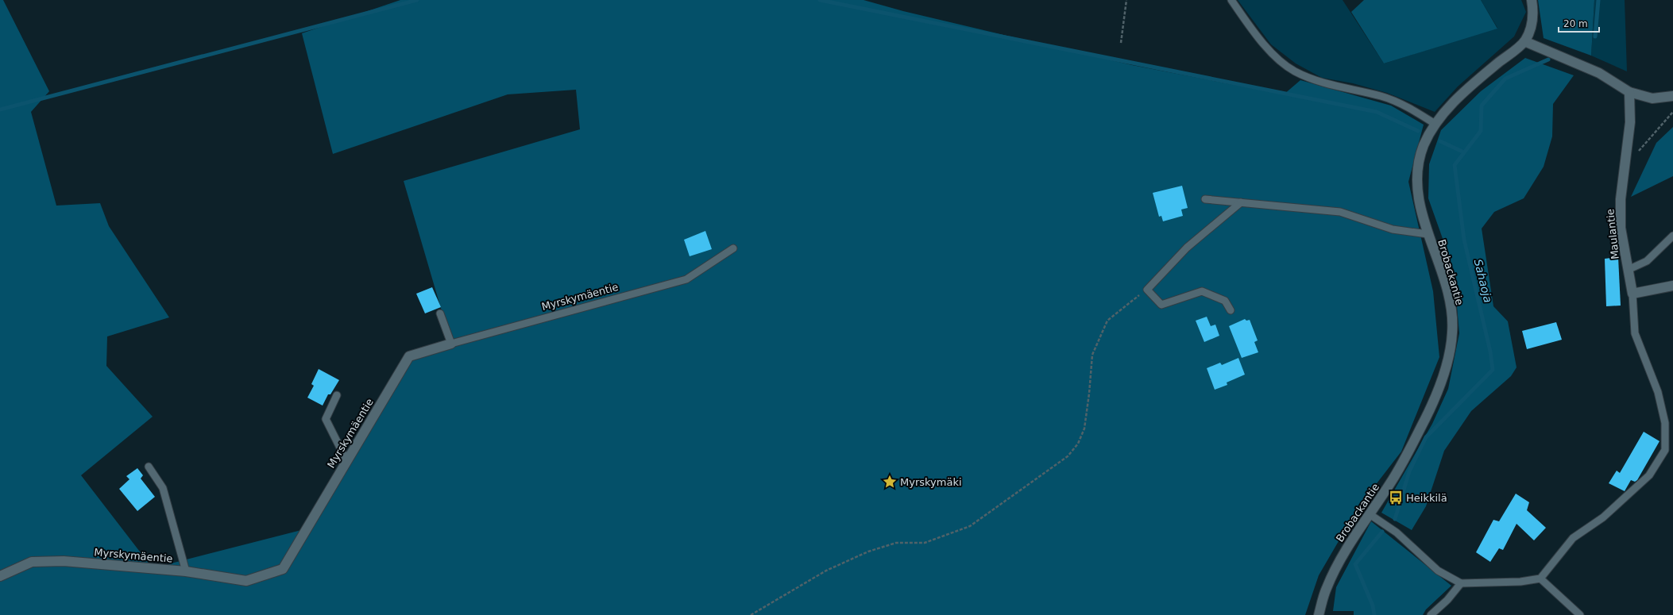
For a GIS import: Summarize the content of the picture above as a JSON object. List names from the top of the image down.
{
  "streets": {
    "street": ["Maulantie", "Brobackantie", "Myrskymäentie"]
  },
  "water": ["Sahaoja"],
  "places": {
    "place": ["Myrskymäki"],
    "bus stop": ["Heikkilä"]
  },
  "scale_bar": "20 m"
}
